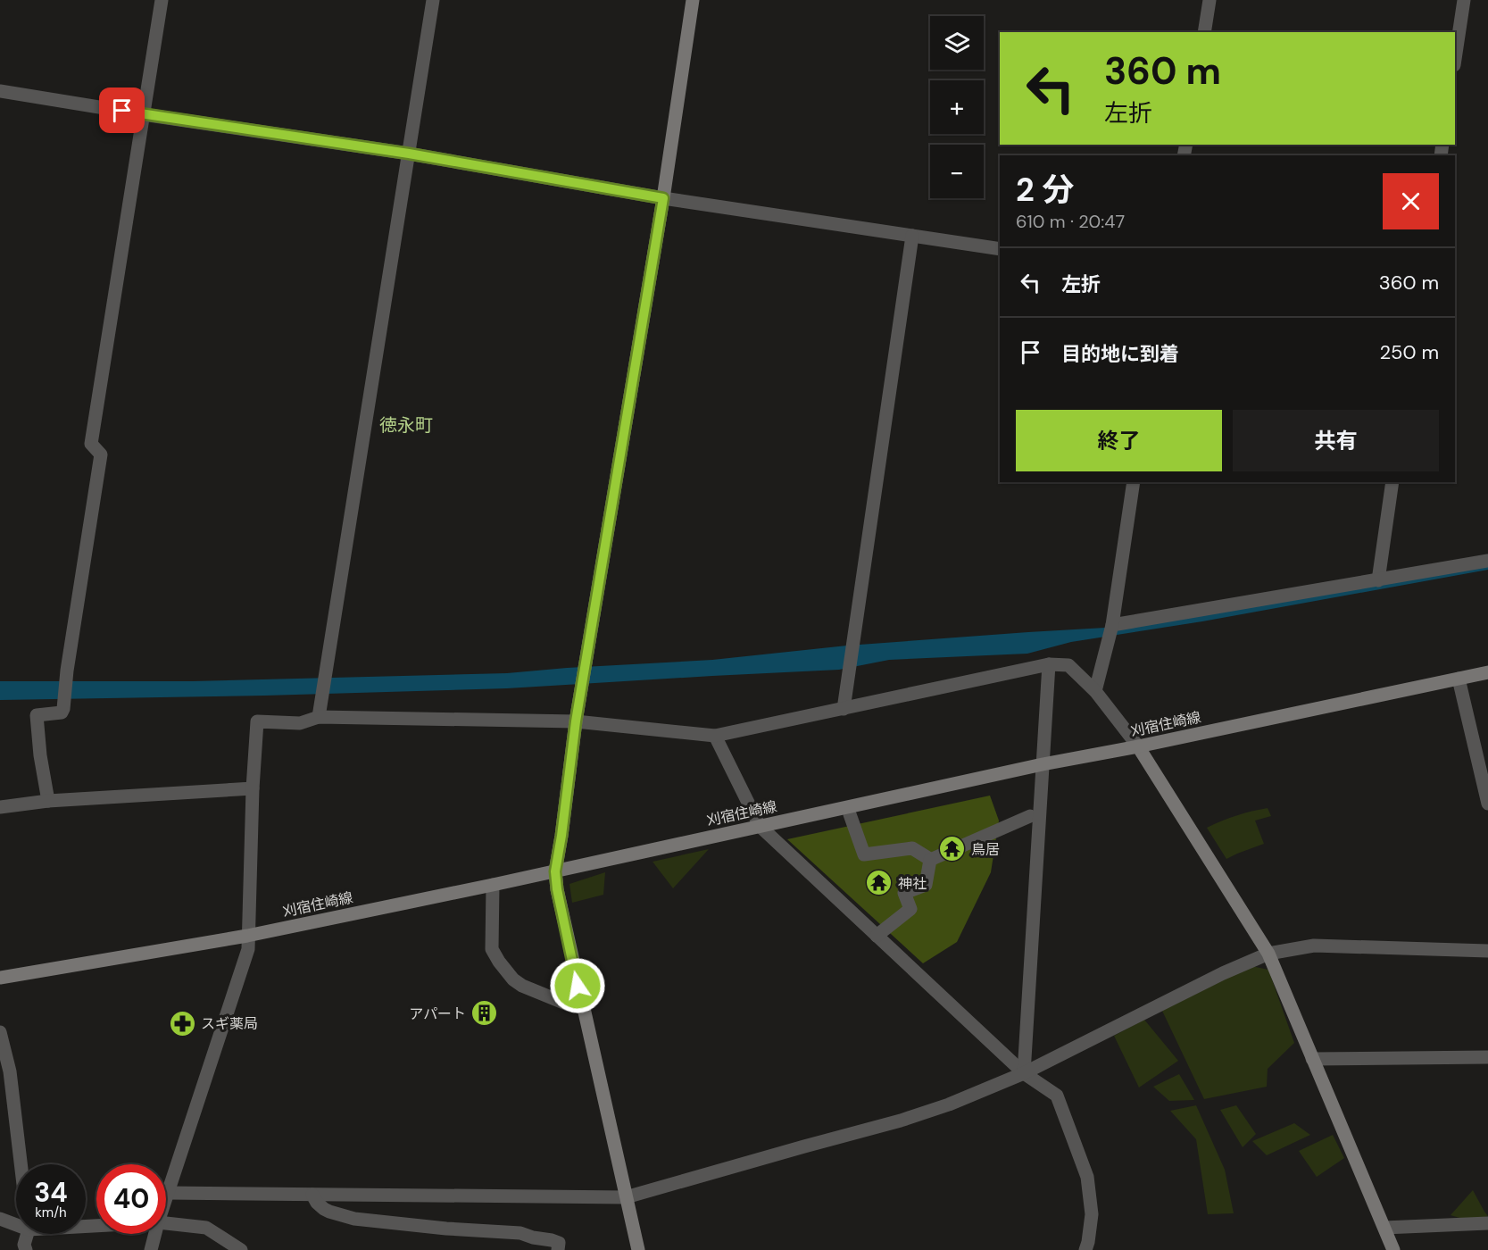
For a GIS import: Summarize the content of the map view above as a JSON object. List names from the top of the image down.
{
  "streets": {
    "street": ["刈宿住崎線"]
  },
  "districts": ["徳永町"],
  "places": {
    "temple": ["鳥居", "神社"],
    "building": ["アパート"],
    "pharmacy": ["スギ薬局"]
  },
  "page": {
    "map_buttons": ["+", "−"],
    "turn": ["360 m", "左折"],
    "heading": ["2 分", "610 m · 20:47"],
    "list": [
      {
        "name": "左折",
        "value": "360 m"
      },
      {
        "name": "目的地に到着",
        "value": "250 m"
      }
    ],
    "buttons": ["終了", "共有"],
    "speed": "34 km/h",
    "limit": "40"
  }
}
